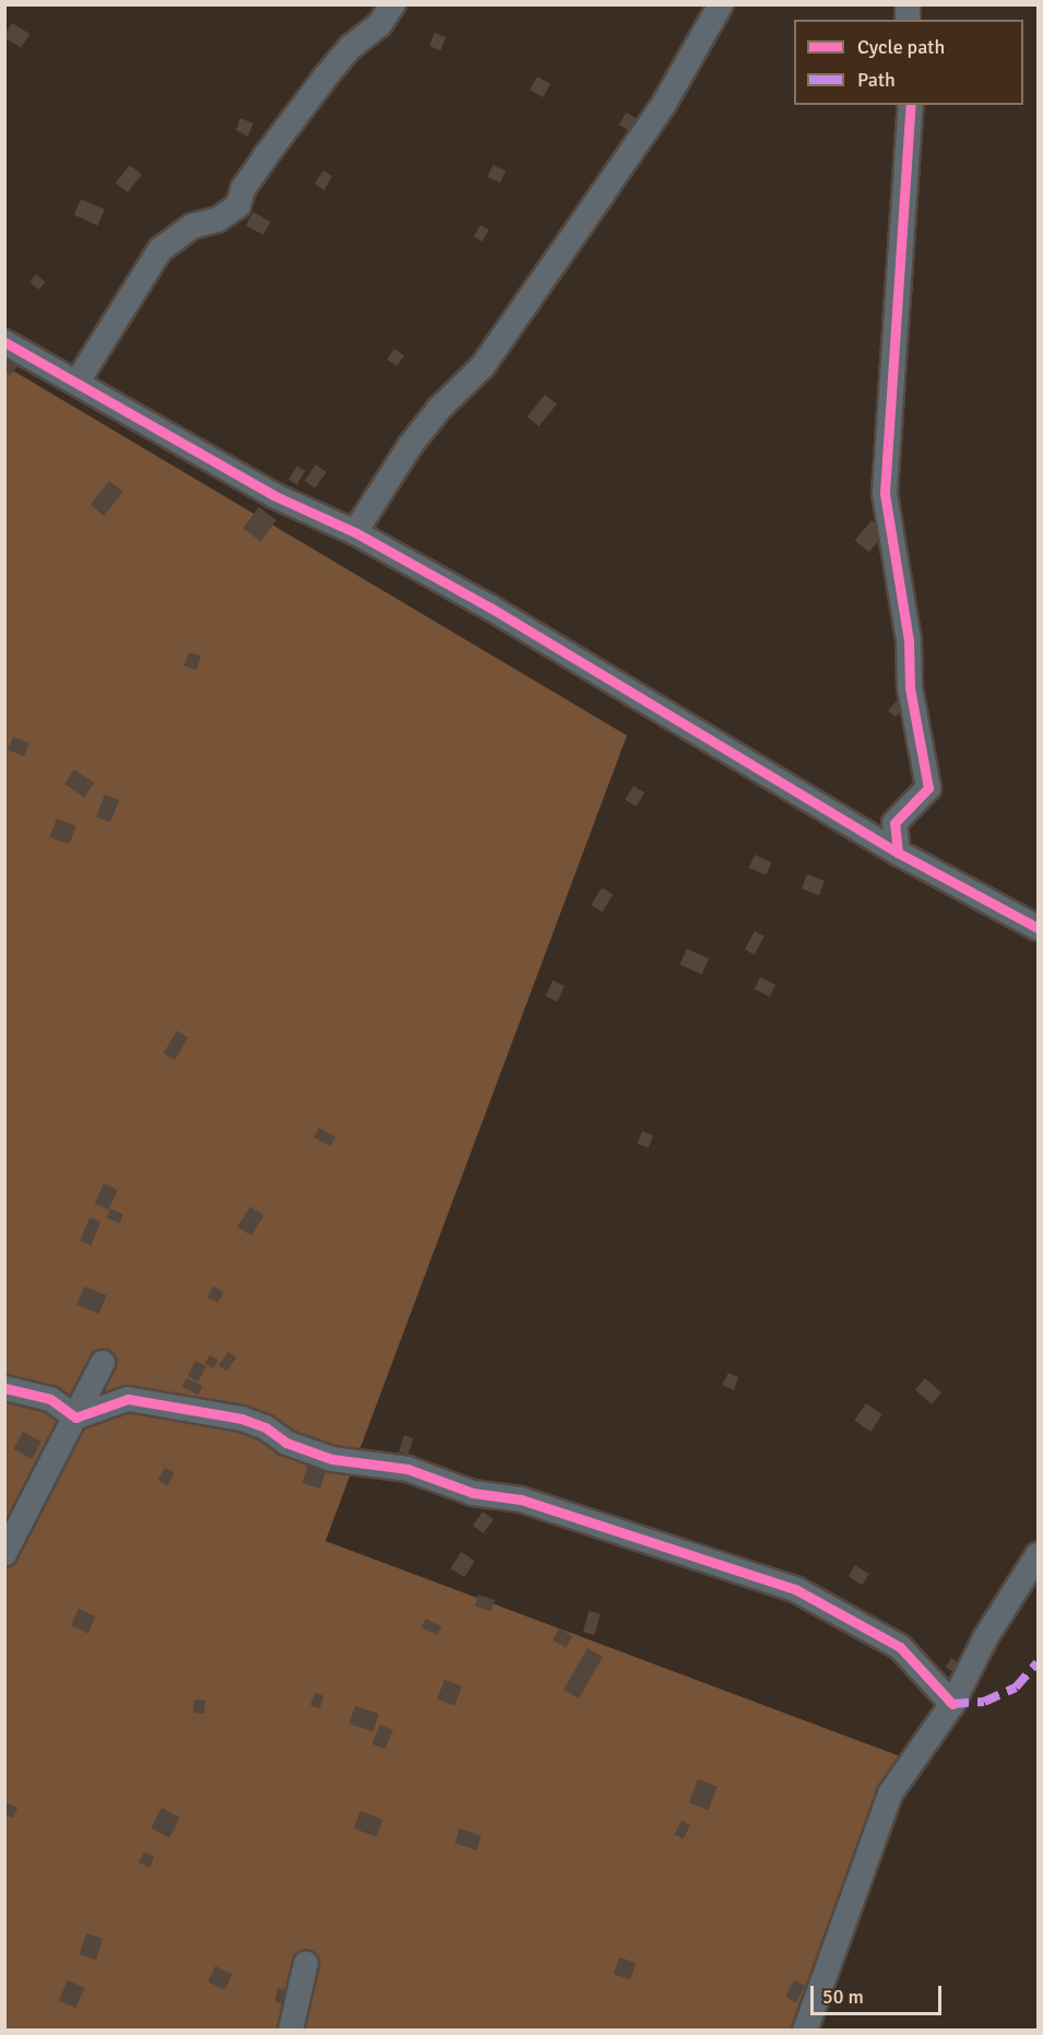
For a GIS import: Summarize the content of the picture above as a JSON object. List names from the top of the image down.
{
  "legend": ["Cycle path", "Path"],
  "scale_bar": "50 m"
}
